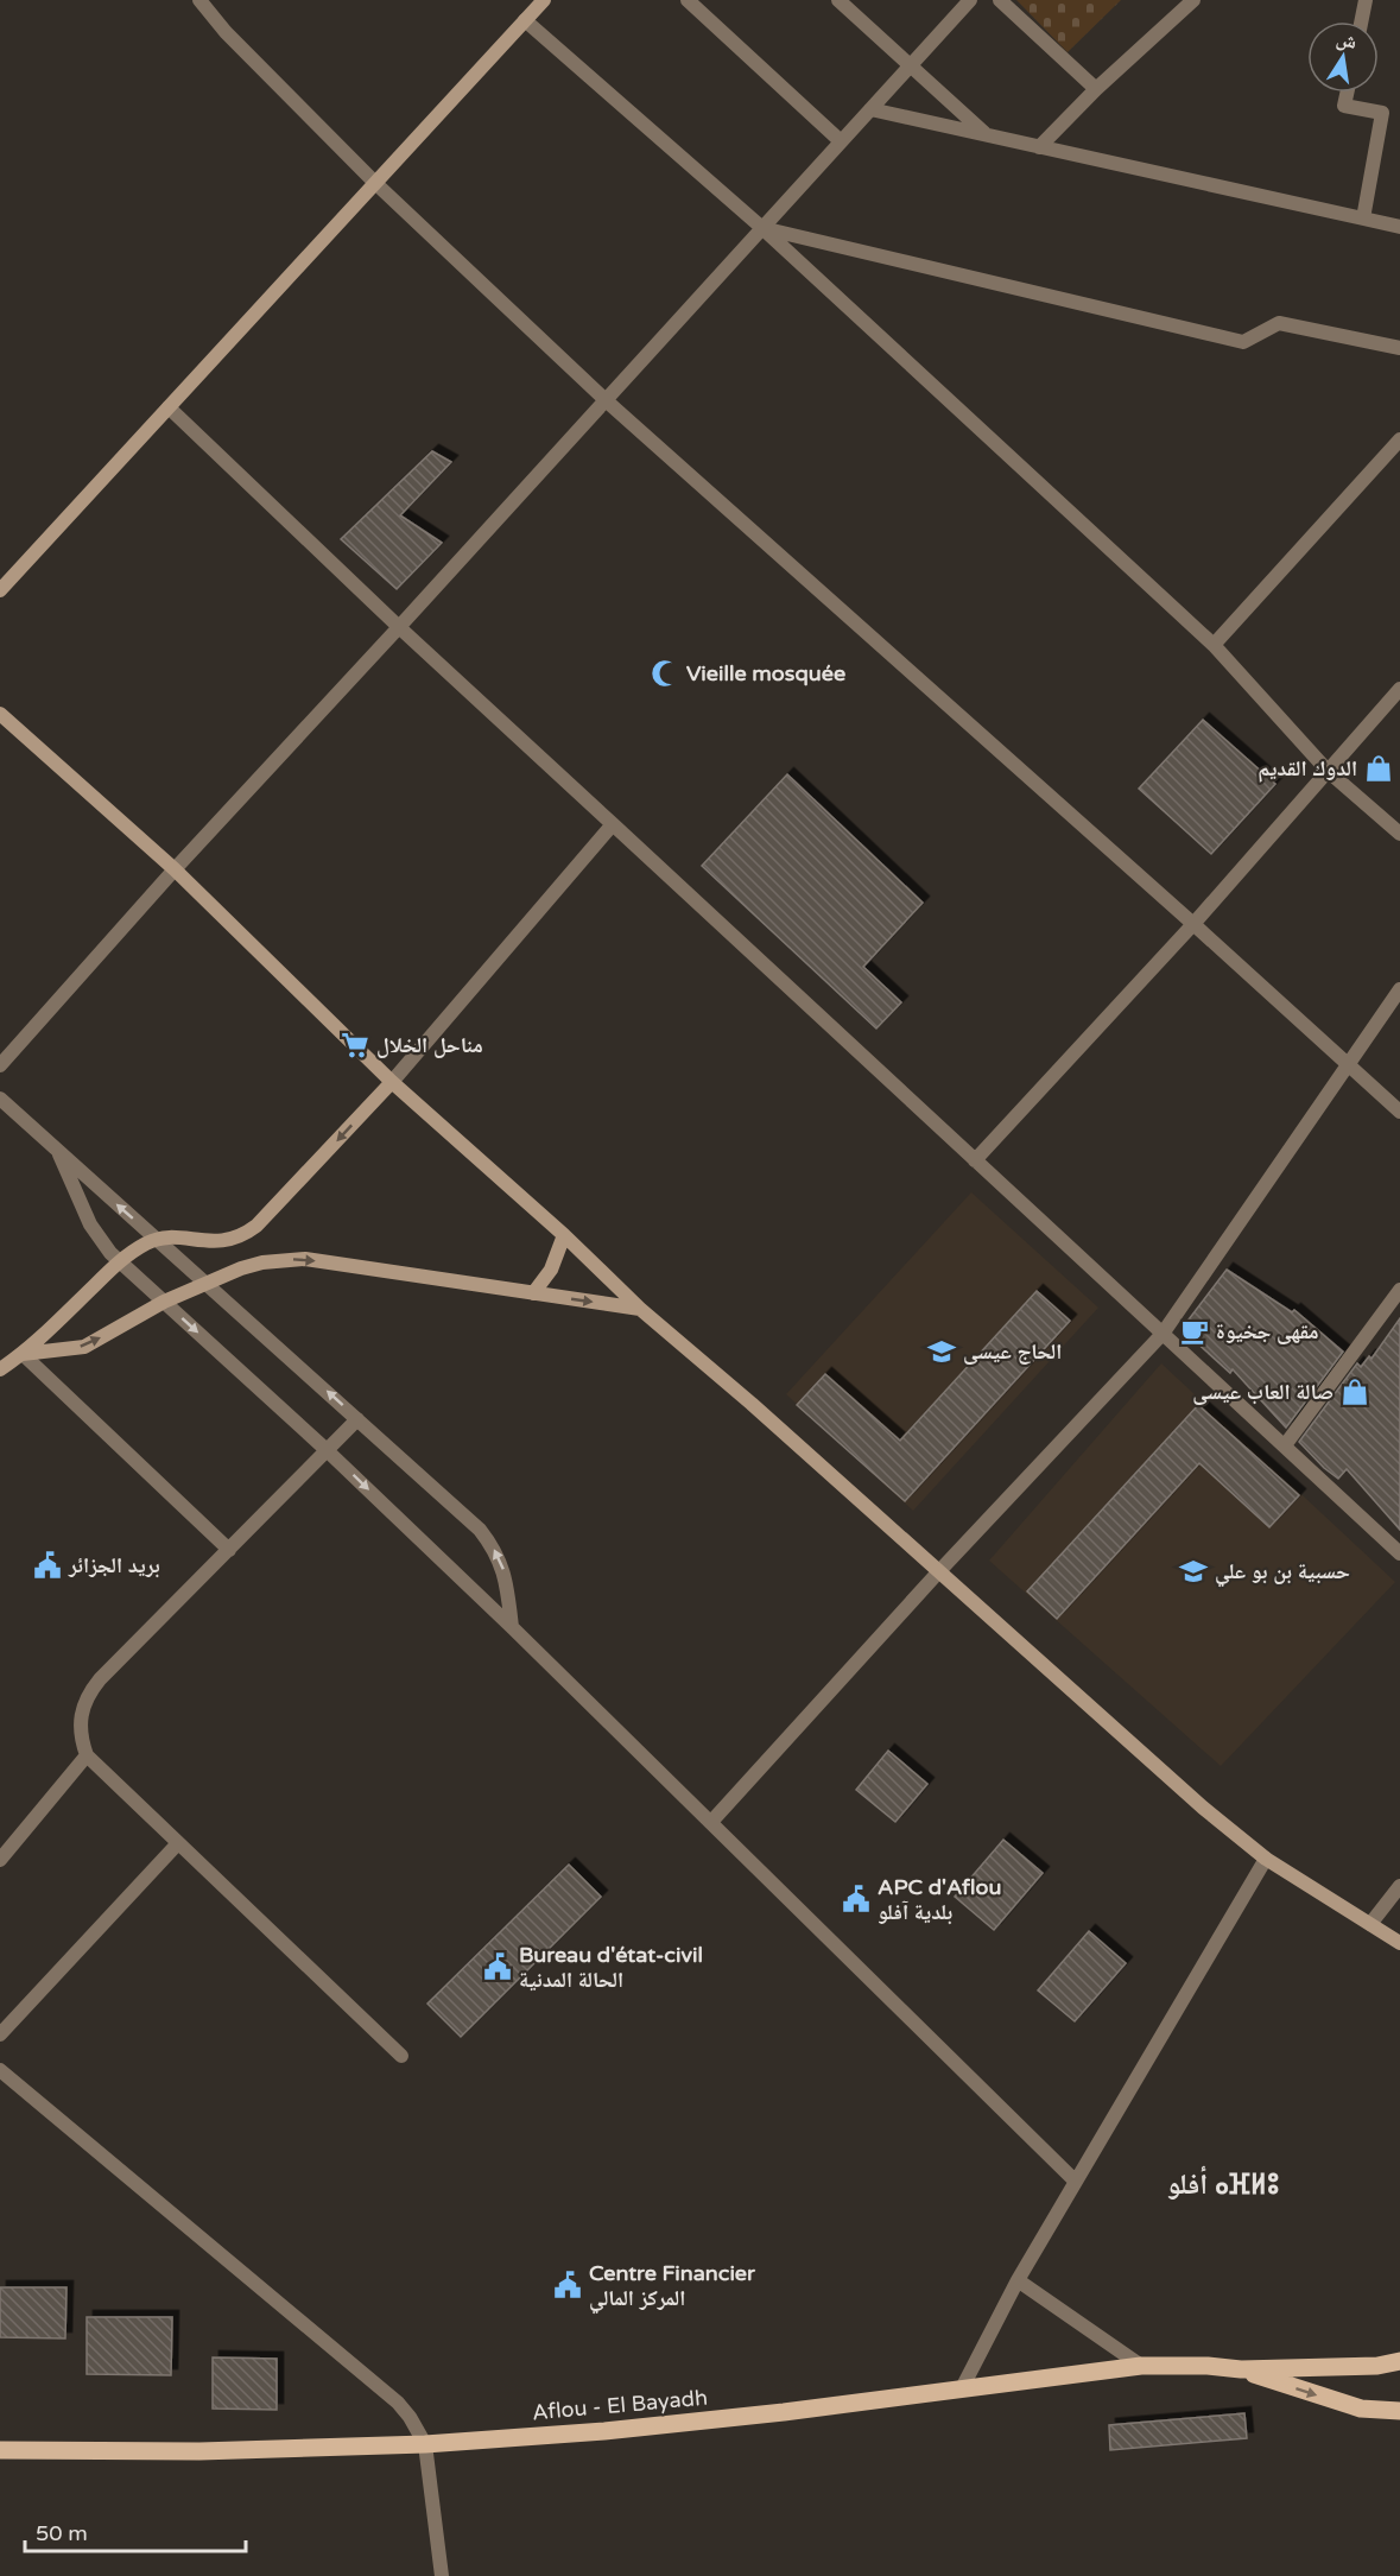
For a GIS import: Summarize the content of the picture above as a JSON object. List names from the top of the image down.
{
  "streets": {
    "main road": ["Aflou - El Bayadh"]
  },
  "districts": ["أفلو ⴰⴼⵍⵓ"],
  "places": {
    "mosque": ["Vieille mosquée"],
    "shop": ["الدوك القديم", "صالة العاب عيسى"],
    "supermarket": ["مناحل الخلال"],
    "cafe": ["مقهى جخيوة"],
    "school or university": ["الحاج عيسى", "حسبية بن بو علي"],
    "public building": [
      "بريد الجزائر",
      "APC d'Aflou بلدية آفلو",
      "Bureau d'état-civil الحالة المدنية",
      "Centre Financier المركز المالي"
    ]
  },
  "scale_bar": "50 m",
  "north": "top"
}
